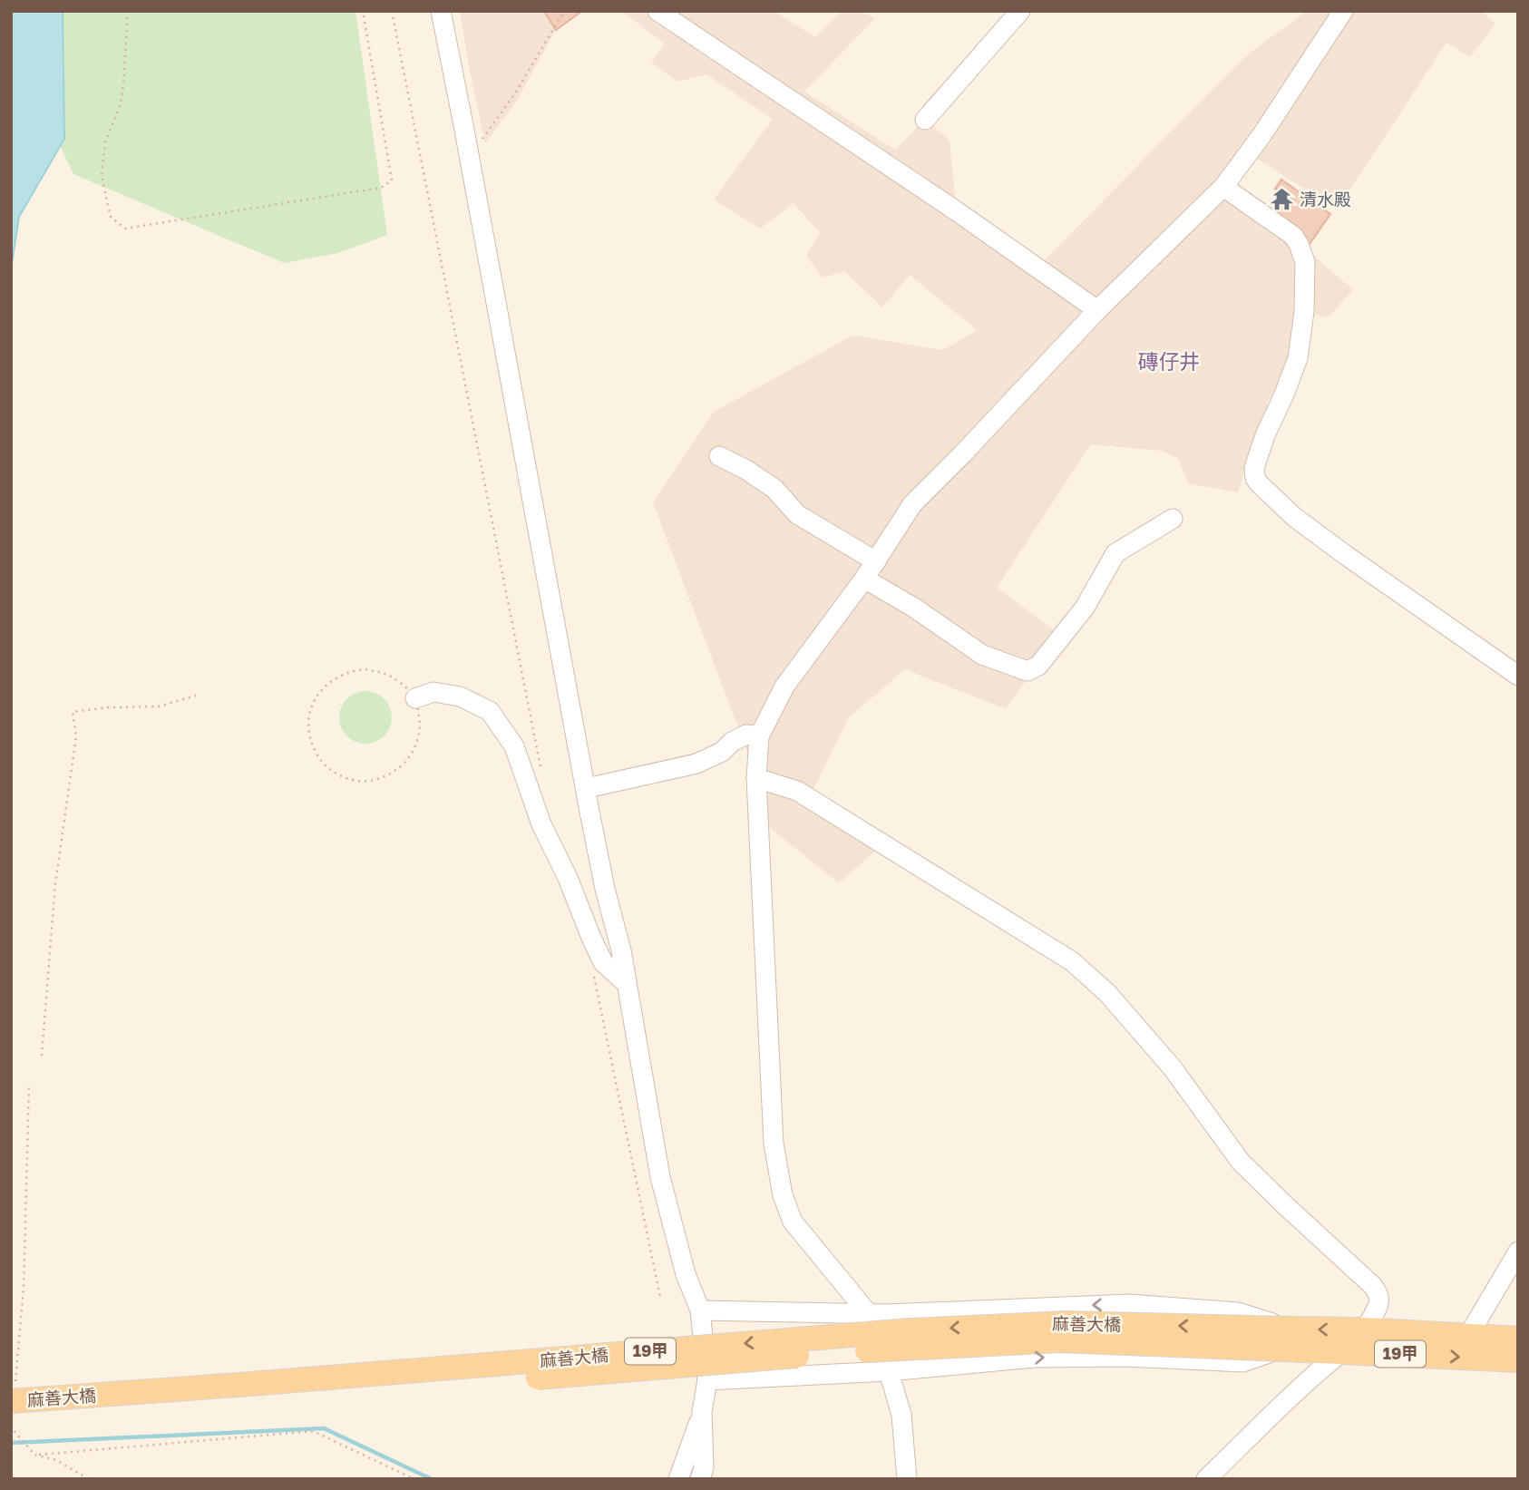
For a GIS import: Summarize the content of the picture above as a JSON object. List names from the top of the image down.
{
  "streets": {
    "main road": ["麻善大橋", "19甲"]
  },
  "crossings": [
    ["麻善大橋", "19甲"]
  ],
  "districts": ["磚仔井"],
  "places": {
    "temple": ["清水殿"]
  }
}
